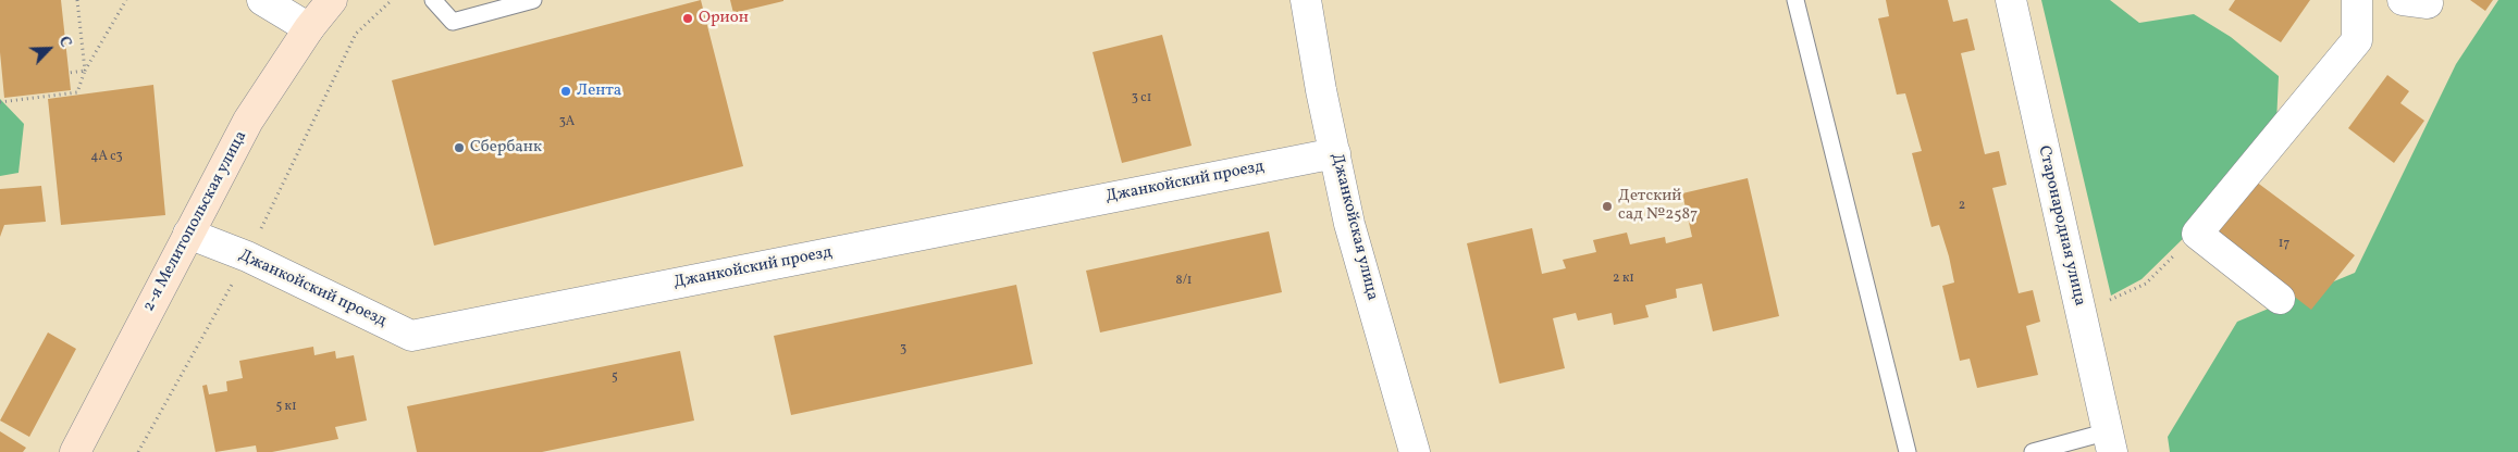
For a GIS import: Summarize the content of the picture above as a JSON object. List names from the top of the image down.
{
  "streets": {
    "street": [
      "Джанкойский проезд",
      "2-я Мелитопольская улица",
      "Старонародная улица",
      "Джанкойская улица"
    ]
  },
  "crossings": [
    ["Джанкойский проезд", "2-я Мелитопольская улица"],
    ["Джанкойский проезд", "Джанкойская улица"]
  ],
  "places": [
    "Орион",
    "Лента",
    "Сбербанк",
    "Детский сад №2587"
  ],
  "house_numbers": [
    "3 с1",
    "3А",
    "4А с3",
    "2",
    "17",
    "2 к1",
    "8/1",
    "3",
    "5",
    "5 к1"
  ],
  "north": "top right"
}
